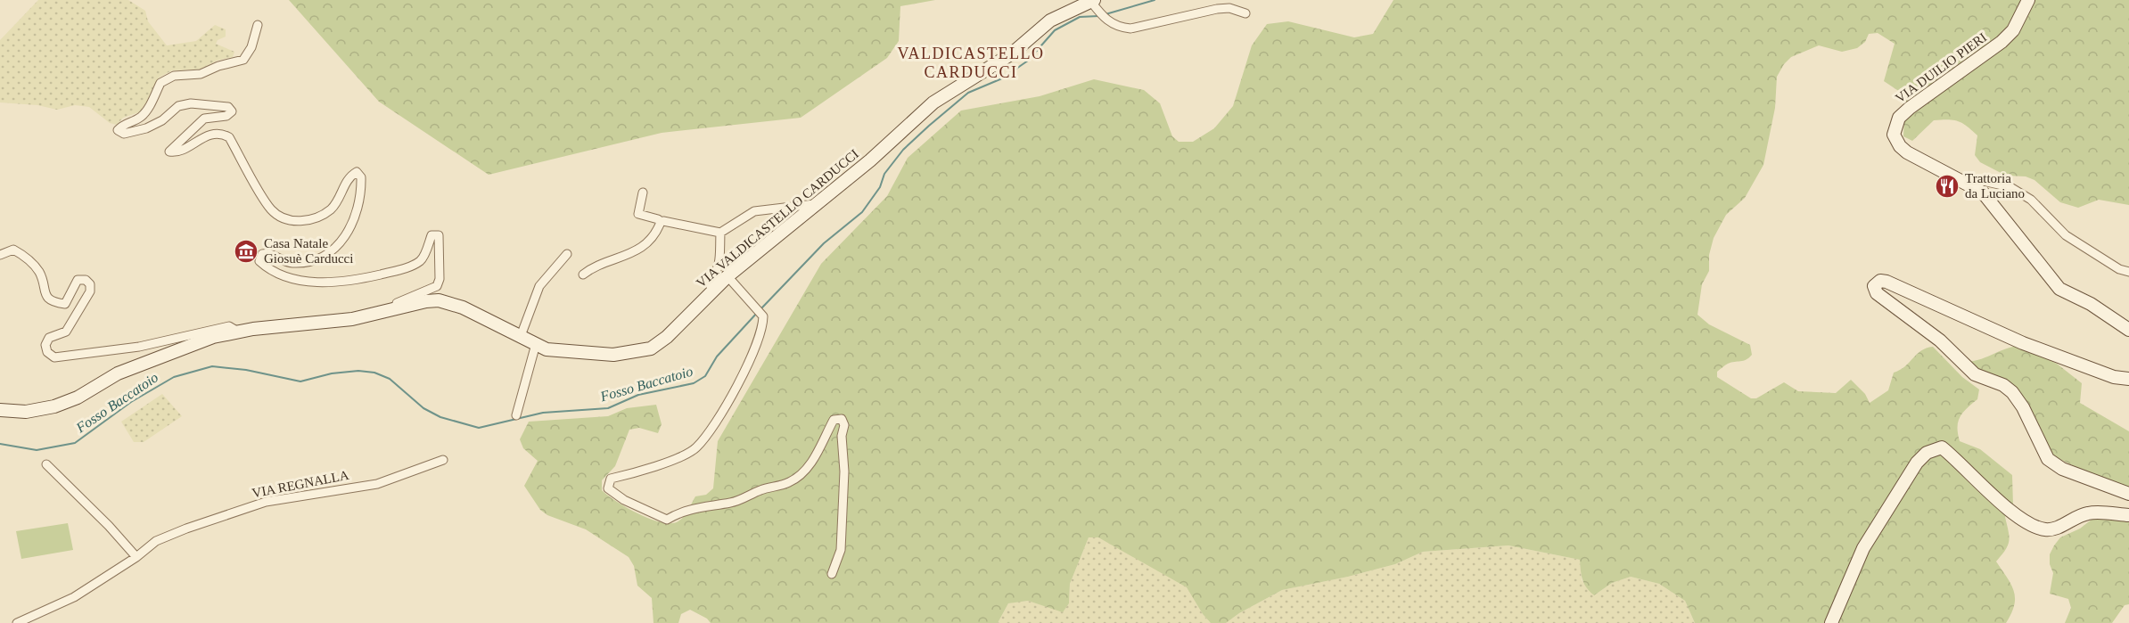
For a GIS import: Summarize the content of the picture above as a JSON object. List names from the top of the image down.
{
  "streets": {
    "street": ["VIA DUILIO PIERI", "VIA VALDICASTELLO CARDUCCI", "VIA REGNALLA"]
  },
  "districts": ["VALDICASTELLO CARDUCCI"],
  "water": ["Fosso Baccatoio"],
  "places": {
    "restaurant": ["Trattoria da Luciano"],
    "museum": ["Casa Natale Giosuè Carducci"]
  }
}
